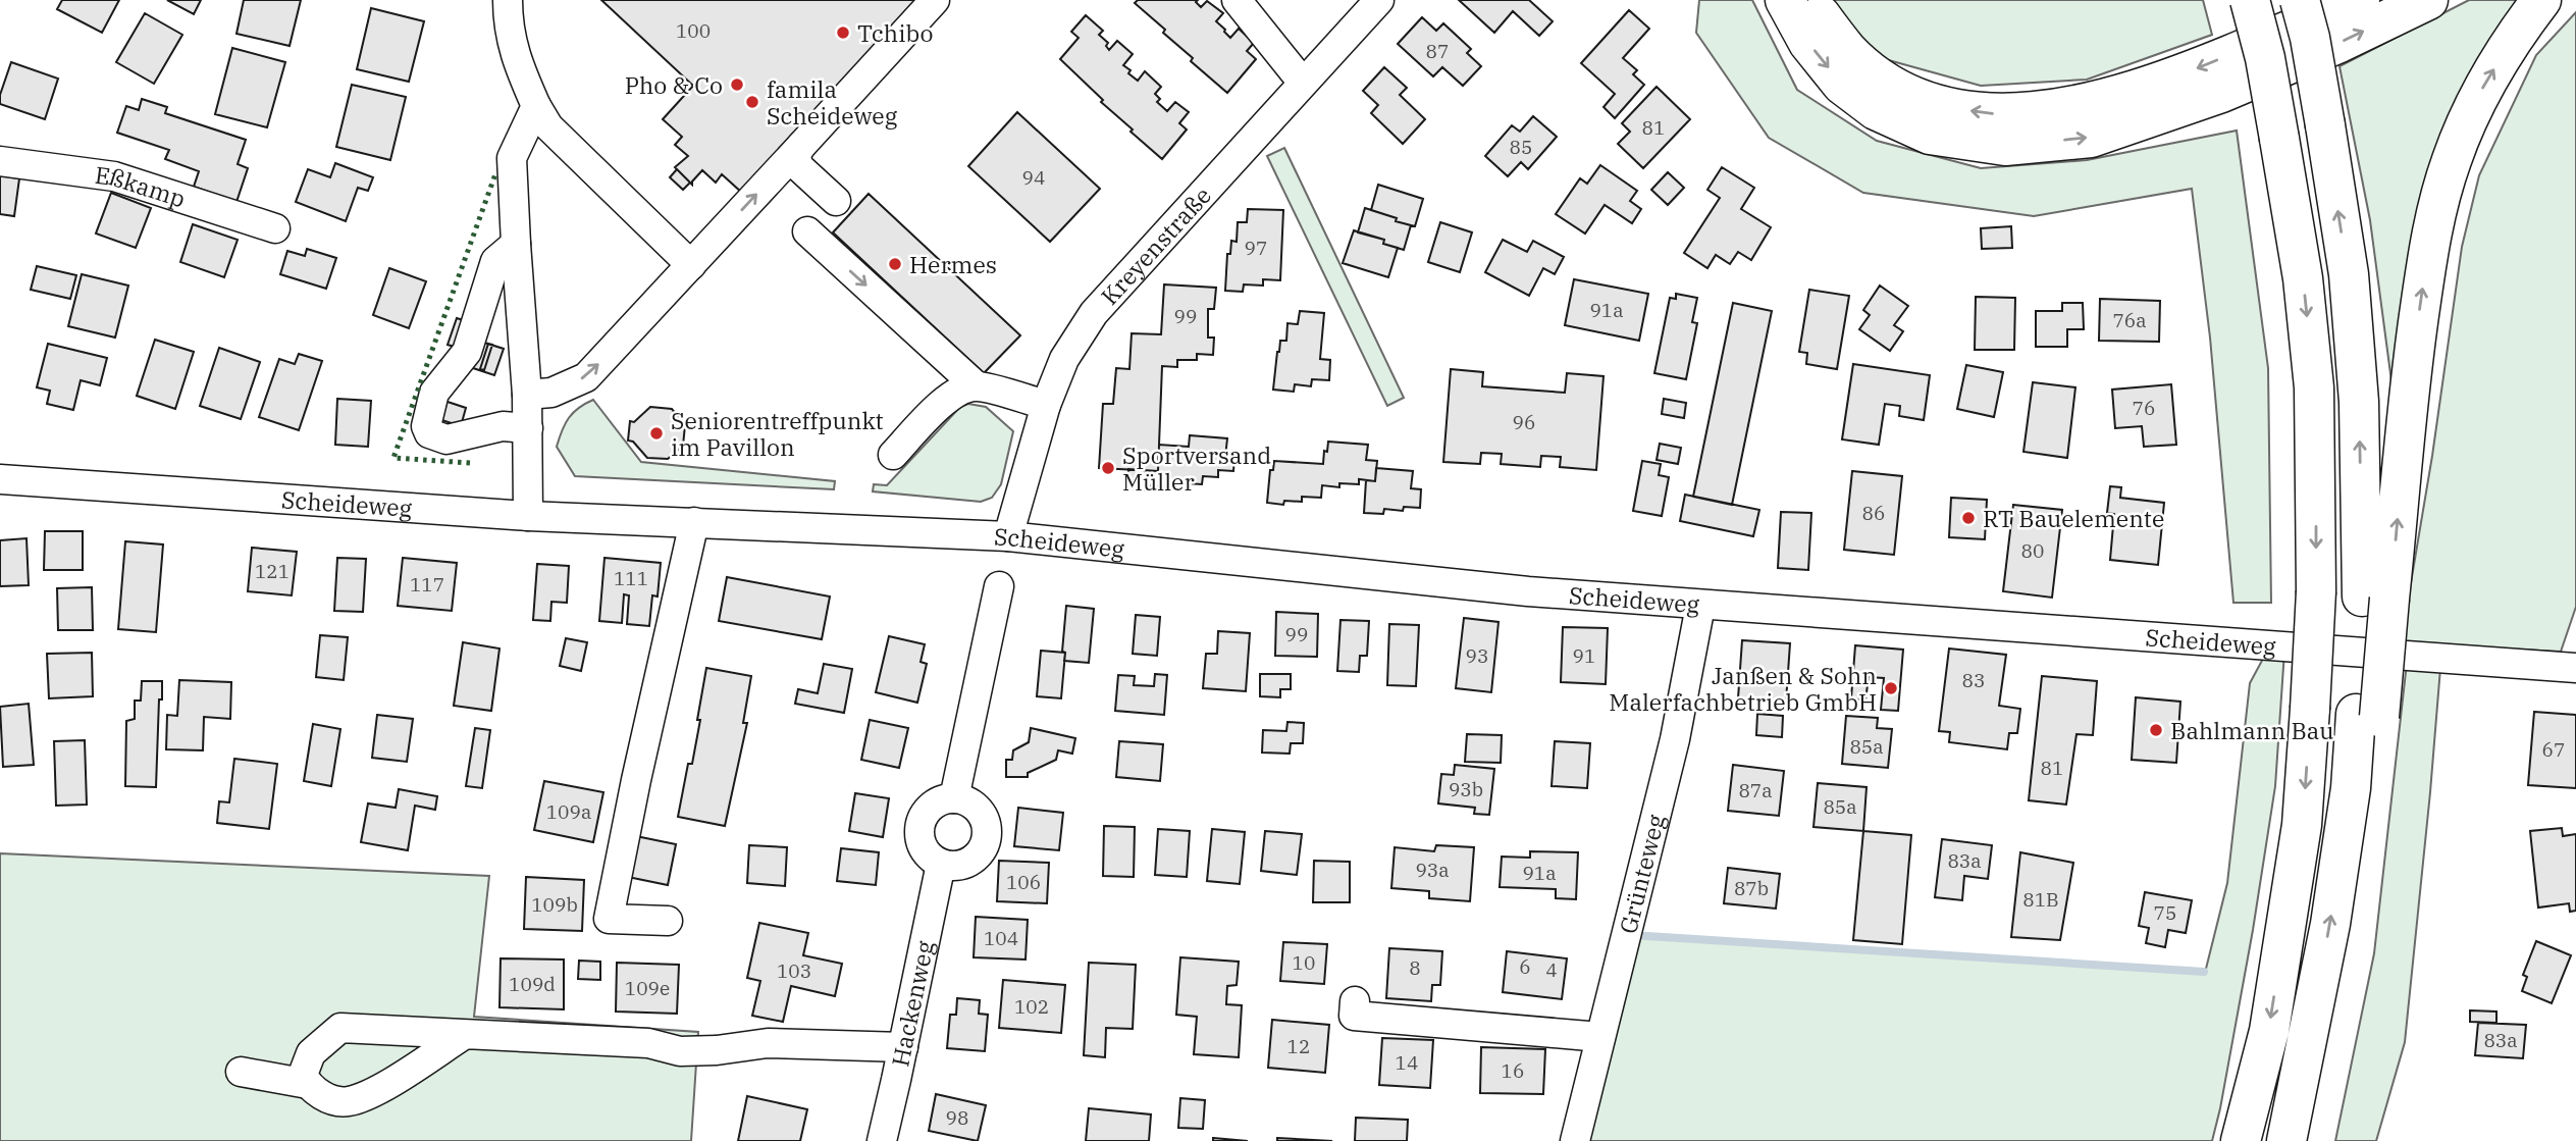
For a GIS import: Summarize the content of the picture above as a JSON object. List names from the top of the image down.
{
  "streets": {
    "street": [
      "Eßkamp",
      "Kreyenstraße",
      "Scheideweg",
      "Grünteweg",
      "Hackenweg"
    ]
  },
  "crossings": [
    ["Kreyenstraße", "Scheideweg"],
    ["Scheideweg", "Grünteweg"]
  ],
  "places": [
    "Tchibo",
    "Pho & Co",
    "famila Scheideweg",
    "Hermes",
    "Seniorentreffpunkt im Pavillon",
    "Sportversand Müller",
    "RT Bauelemente",
    "Janßen & Sohn Malerfachbetrieb GmbH",
    "Bahlmann Bau"
  ],
  "house_numbers": [
    "100",
    "87",
    "81",
    "85",
    "94",
    "97",
    "91a",
    "99",
    "76a",
    "76",
    "96",
    "86",
    "80",
    "121",
    "111",
    "117",
    "99",
    "93",
    "91",
    "83",
    "85a",
    "67",
    "81",
    "93b",
    "87a",
    "85a",
    "109a",
    "83a",
    "93a",
    "91a",
    "106",
    "87b",
    "81B",
    "109b",
    "75",
    "104",
    "10",
    "6",
    "8",
    "4",
    "103",
    "109d",
    "109e",
    "102",
    "83a",
    "12",
    "14",
    "16",
    "98"
  ]
}
